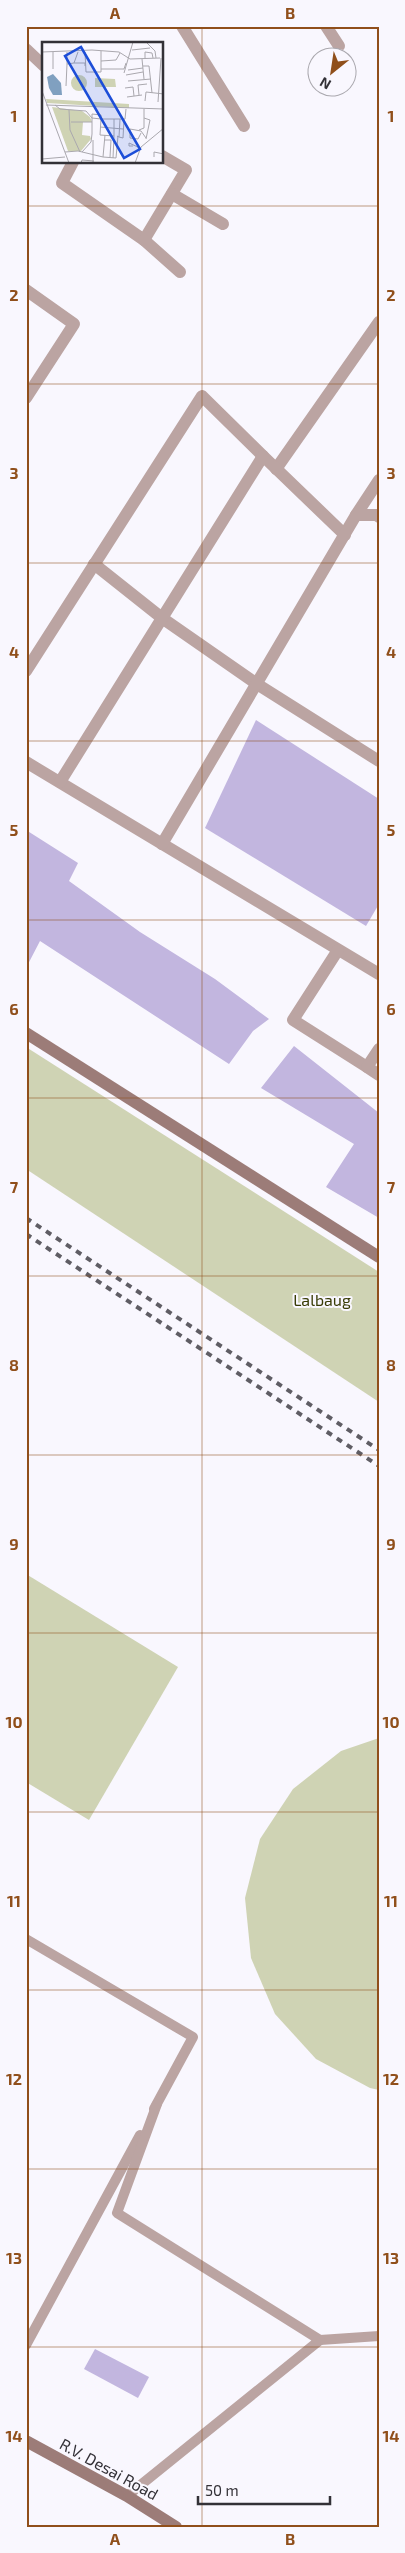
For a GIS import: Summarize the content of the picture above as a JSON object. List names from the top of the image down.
{
  "streets": {
    "street": ["R.V. Desai Road"]
  },
  "parks": ["Lalbaug"],
  "scale_bar": "50 m",
  "north": "bottom left",
  "grid": {
    "columns": ["A", "B"],
    "rows": [
      "1",
      "2",
      "3",
      "4",
      "5",
      "6",
      "7",
      "8",
      "9",
      "10",
      "11",
      "12",
      "13",
      "14"
    ]
  }
}
